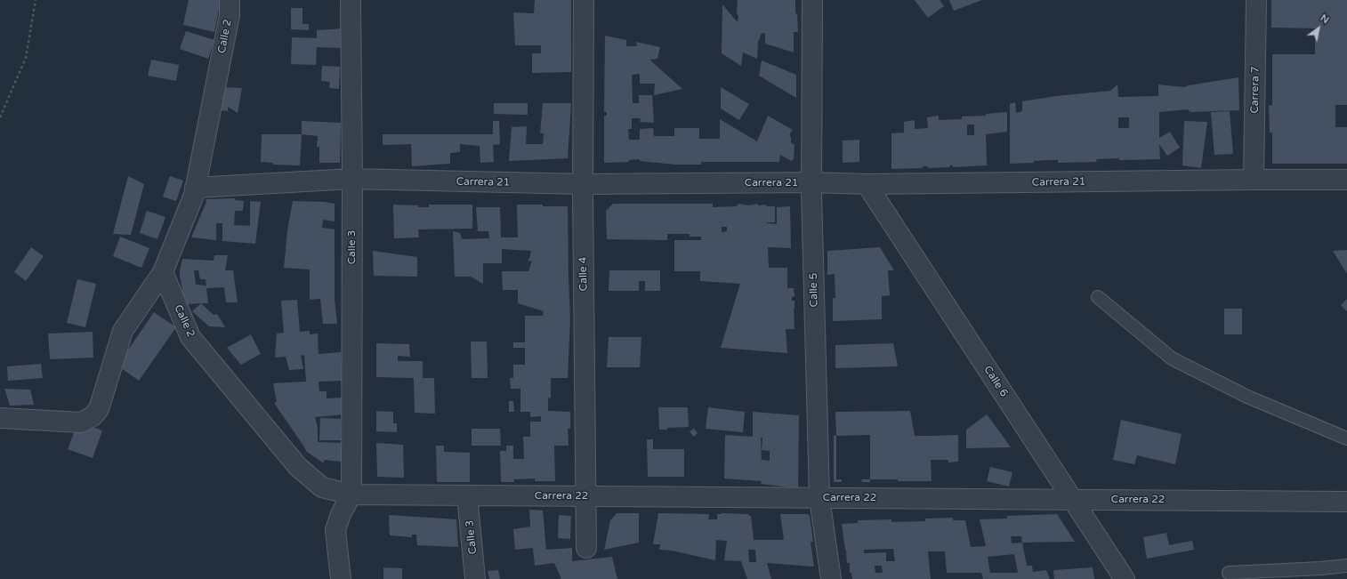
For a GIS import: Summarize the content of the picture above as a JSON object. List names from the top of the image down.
{
  "streets": {
    "street": [
      "Calle 2",
      "Carrera 7",
      "Carrera 21",
      "Calle 3",
      "Calle 4",
      "Calle 5",
      "Calle 6",
      "Carrera 22"
    ]
  },
  "crossings": [
    ["Calle 2", "Carrera 21"],
    ["Calle 2", "Calle 3"],
    ["Calle 2", "Carrera 22"],
    ["Carrera 7", "Carrera 21"],
    ["Carrera 21", "Calle 3"],
    ["Carrera 21", "Calle 4"],
    ["Carrera 21", "Calle 5"],
    ["Carrera 21", "Calle 6"],
    ["Calle 3", "Carrera 22"],
    ["Calle 4", "Carrera 22"],
    ["Calle 5", "Carrera 22"],
    ["Calle 6", "Carrera 22"]
  ],
  "north": "top right"
}
